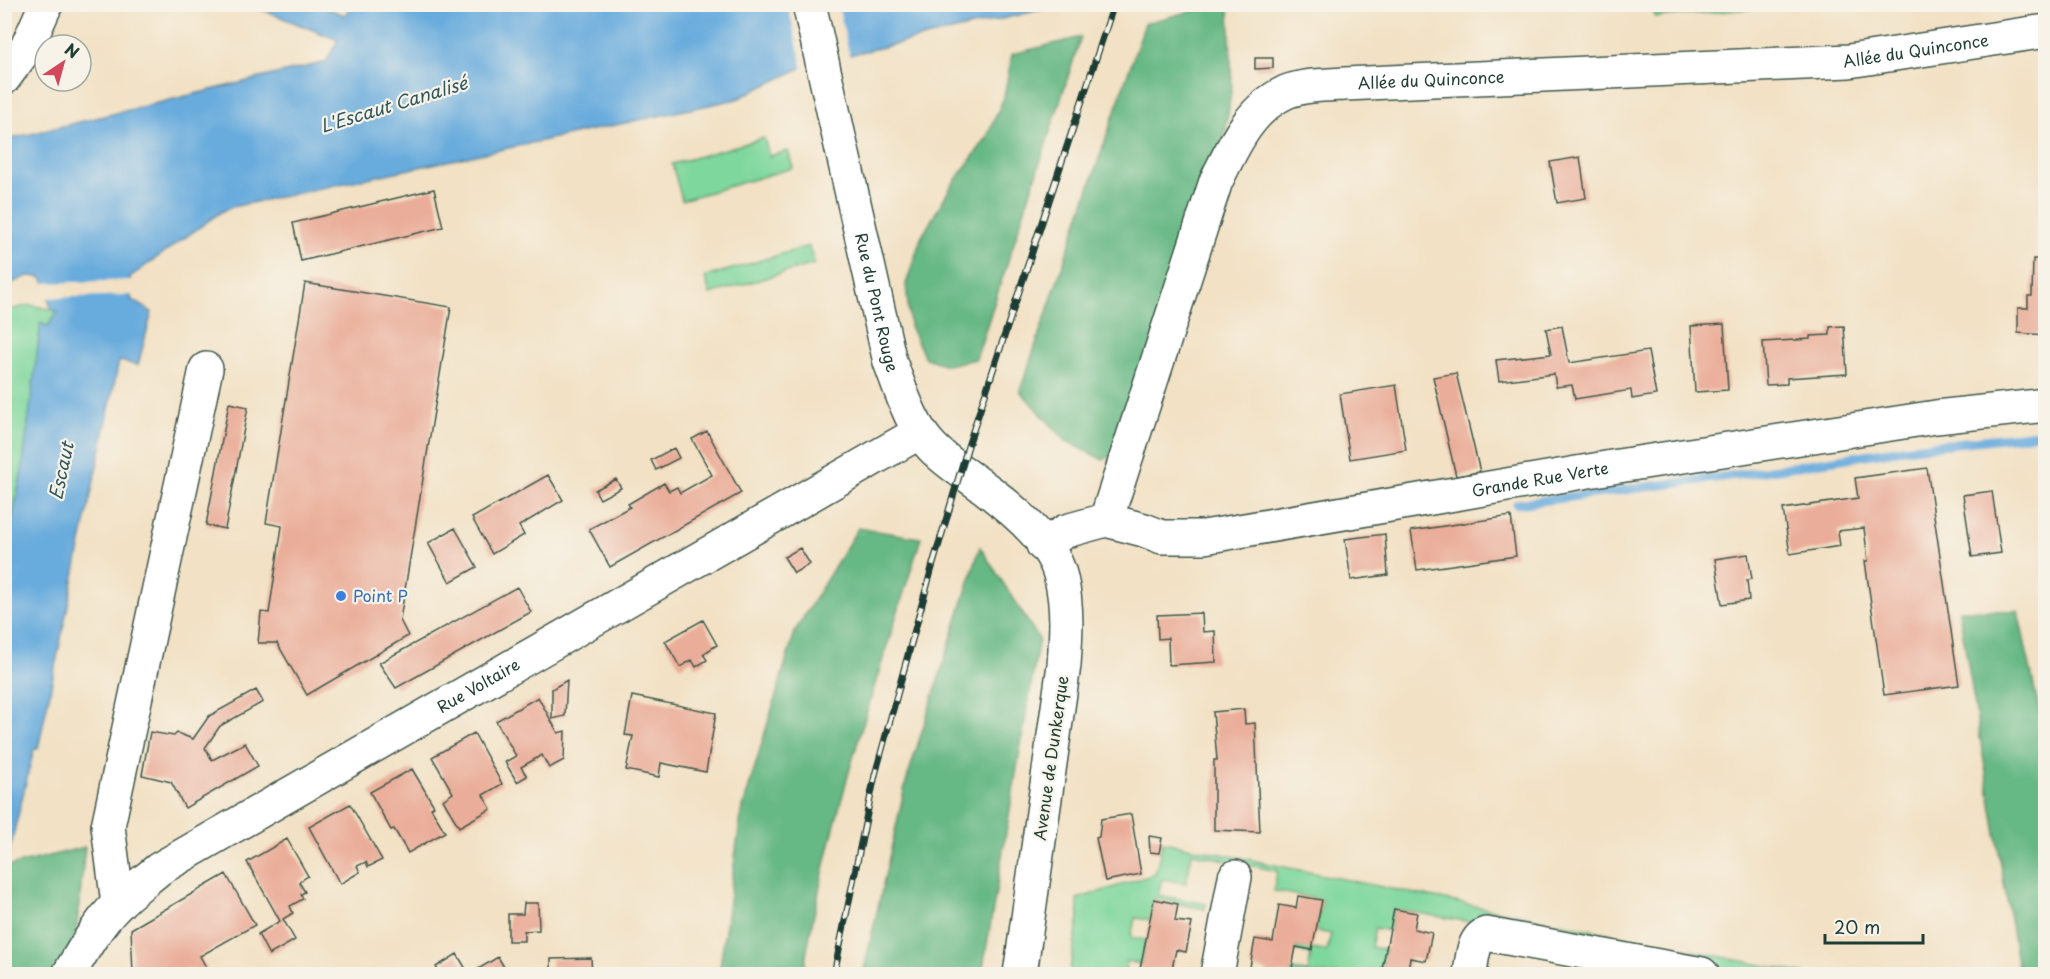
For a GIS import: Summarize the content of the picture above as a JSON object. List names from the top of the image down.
{
  "streets": {
    "street": [
      "Allée du Quinconce",
      "Rue du Pont Rouge",
      "Grande Rue Verte",
      "Rue Voltaire",
      "Avenue de Dunkerque"
    ]
  },
  "crossings": [
    ["Allée du Quinconce", "Grande Rue Verte"],
    ["Rue du Pont Rouge", "Rue Voltaire"],
    ["Rue du Pont Rouge", "Avenue de Dunkerque"]
  ],
  "water": ["L'Escaut Canalisé", "Escaut"],
  "places": ["Point P"],
  "scale_bar": "20 m",
  "north": "top right"
}
